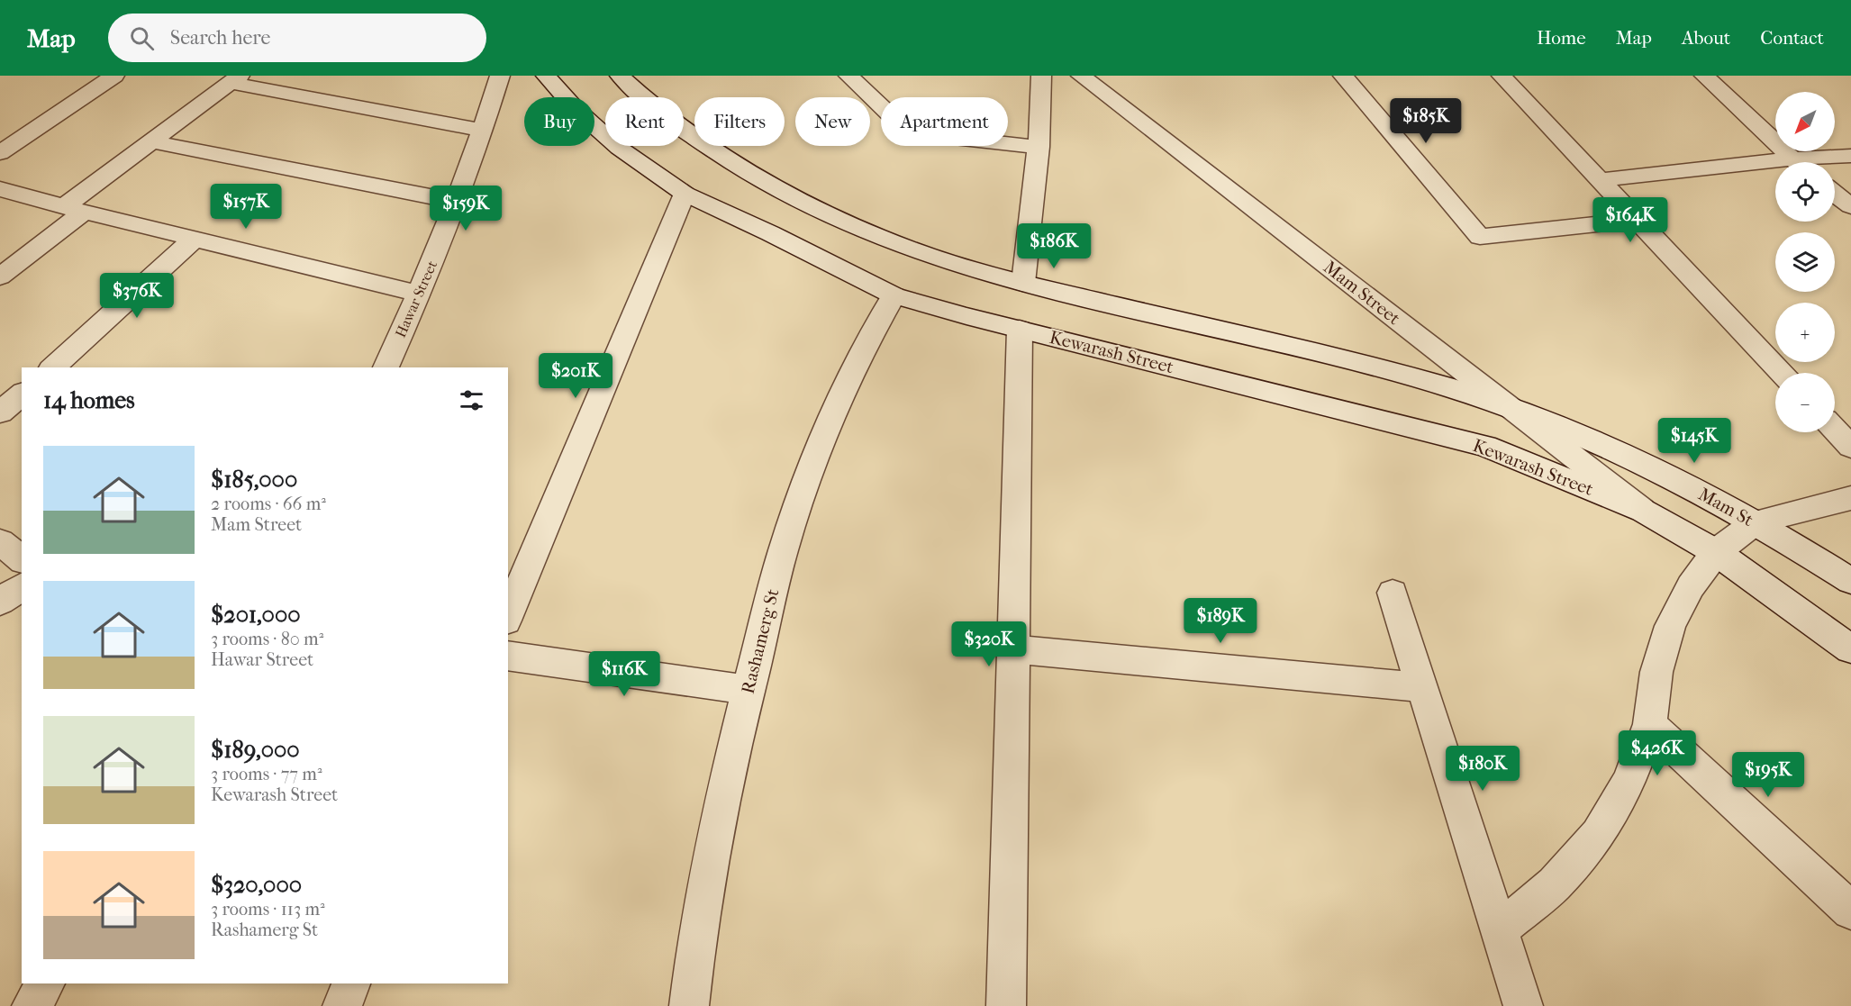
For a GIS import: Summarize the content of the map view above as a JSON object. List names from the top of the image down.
{
  "streets": {
    "street": [
      "Mam Street",
      "Hawar Street",
      "Kewarash Street",
      "Mam St",
      "Rashamerg St"
    ]
  },
  "crossings": [
    ["Mam Street", "Kewarash Street"],
    ["Mam Street", "Mam St"],
    ["Kewarash Street", "Rashamerg St"]
  ],
  "north": "bottom left",
  "page": {
    "header": "Map",
    "search": "Search here",
    "nav": [
      "Home",
      "Map",
      "About",
      "Contact"
    ],
    "map_buttons": ["+", "−"],
    "chip": [
      "Buy",
      "Rent",
      "Filters",
      "New",
      "Apartment"
    ],
    "price": [
      "$185K",
      "$157K",
      "$159K",
      "$164K",
      "$186K",
      "$376K",
      "$201K",
      "$145K",
      "$189K",
      "$320K",
      "$116K",
      "$426K",
      "$180K",
      "$195K"
    ],
    "heading": "14 homes",
    "list": [
      {
        "name": "$185,000",
        "note": "2 rooms · 66 m² · Mam Street"
      },
      {
        "name": "$201,000",
        "note": "3 rooms · 80 m² · Hawar Street"
      },
      {
        "name": "$189,000",
        "note": "3 rooms · 77 m² · Kewarash Street"
      },
      {
        "name": "$320,000",
        "note": "3 rooms · 113 m² · Rashamerg St"
      }
    ]
  }
}
